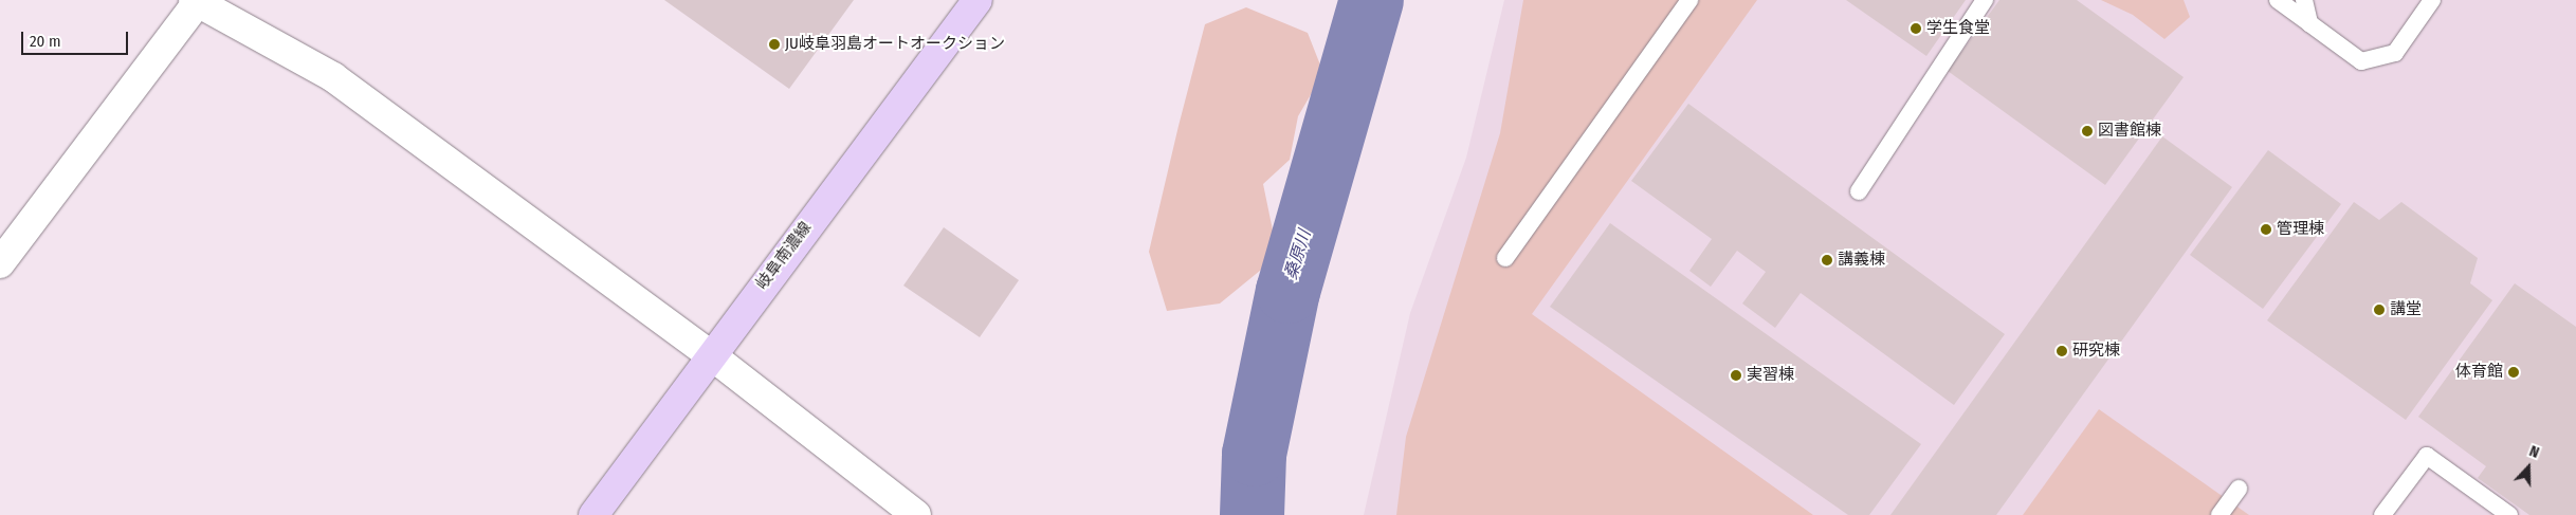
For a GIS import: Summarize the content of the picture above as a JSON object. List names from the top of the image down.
{
  "streets": {
    "main road": ["岐阜南濃線"]
  },
  "water": ["桑原川"],
  "places": [
    "学生食堂",
    "JU岐阜羽島オートオークション",
    "図書館棟",
    "管理棟",
    "講義棟",
    "講堂",
    "研究棟",
    "体育館",
    "実習棟"
  ],
  "scale_bar": "20 m",
  "north": "top"
}
